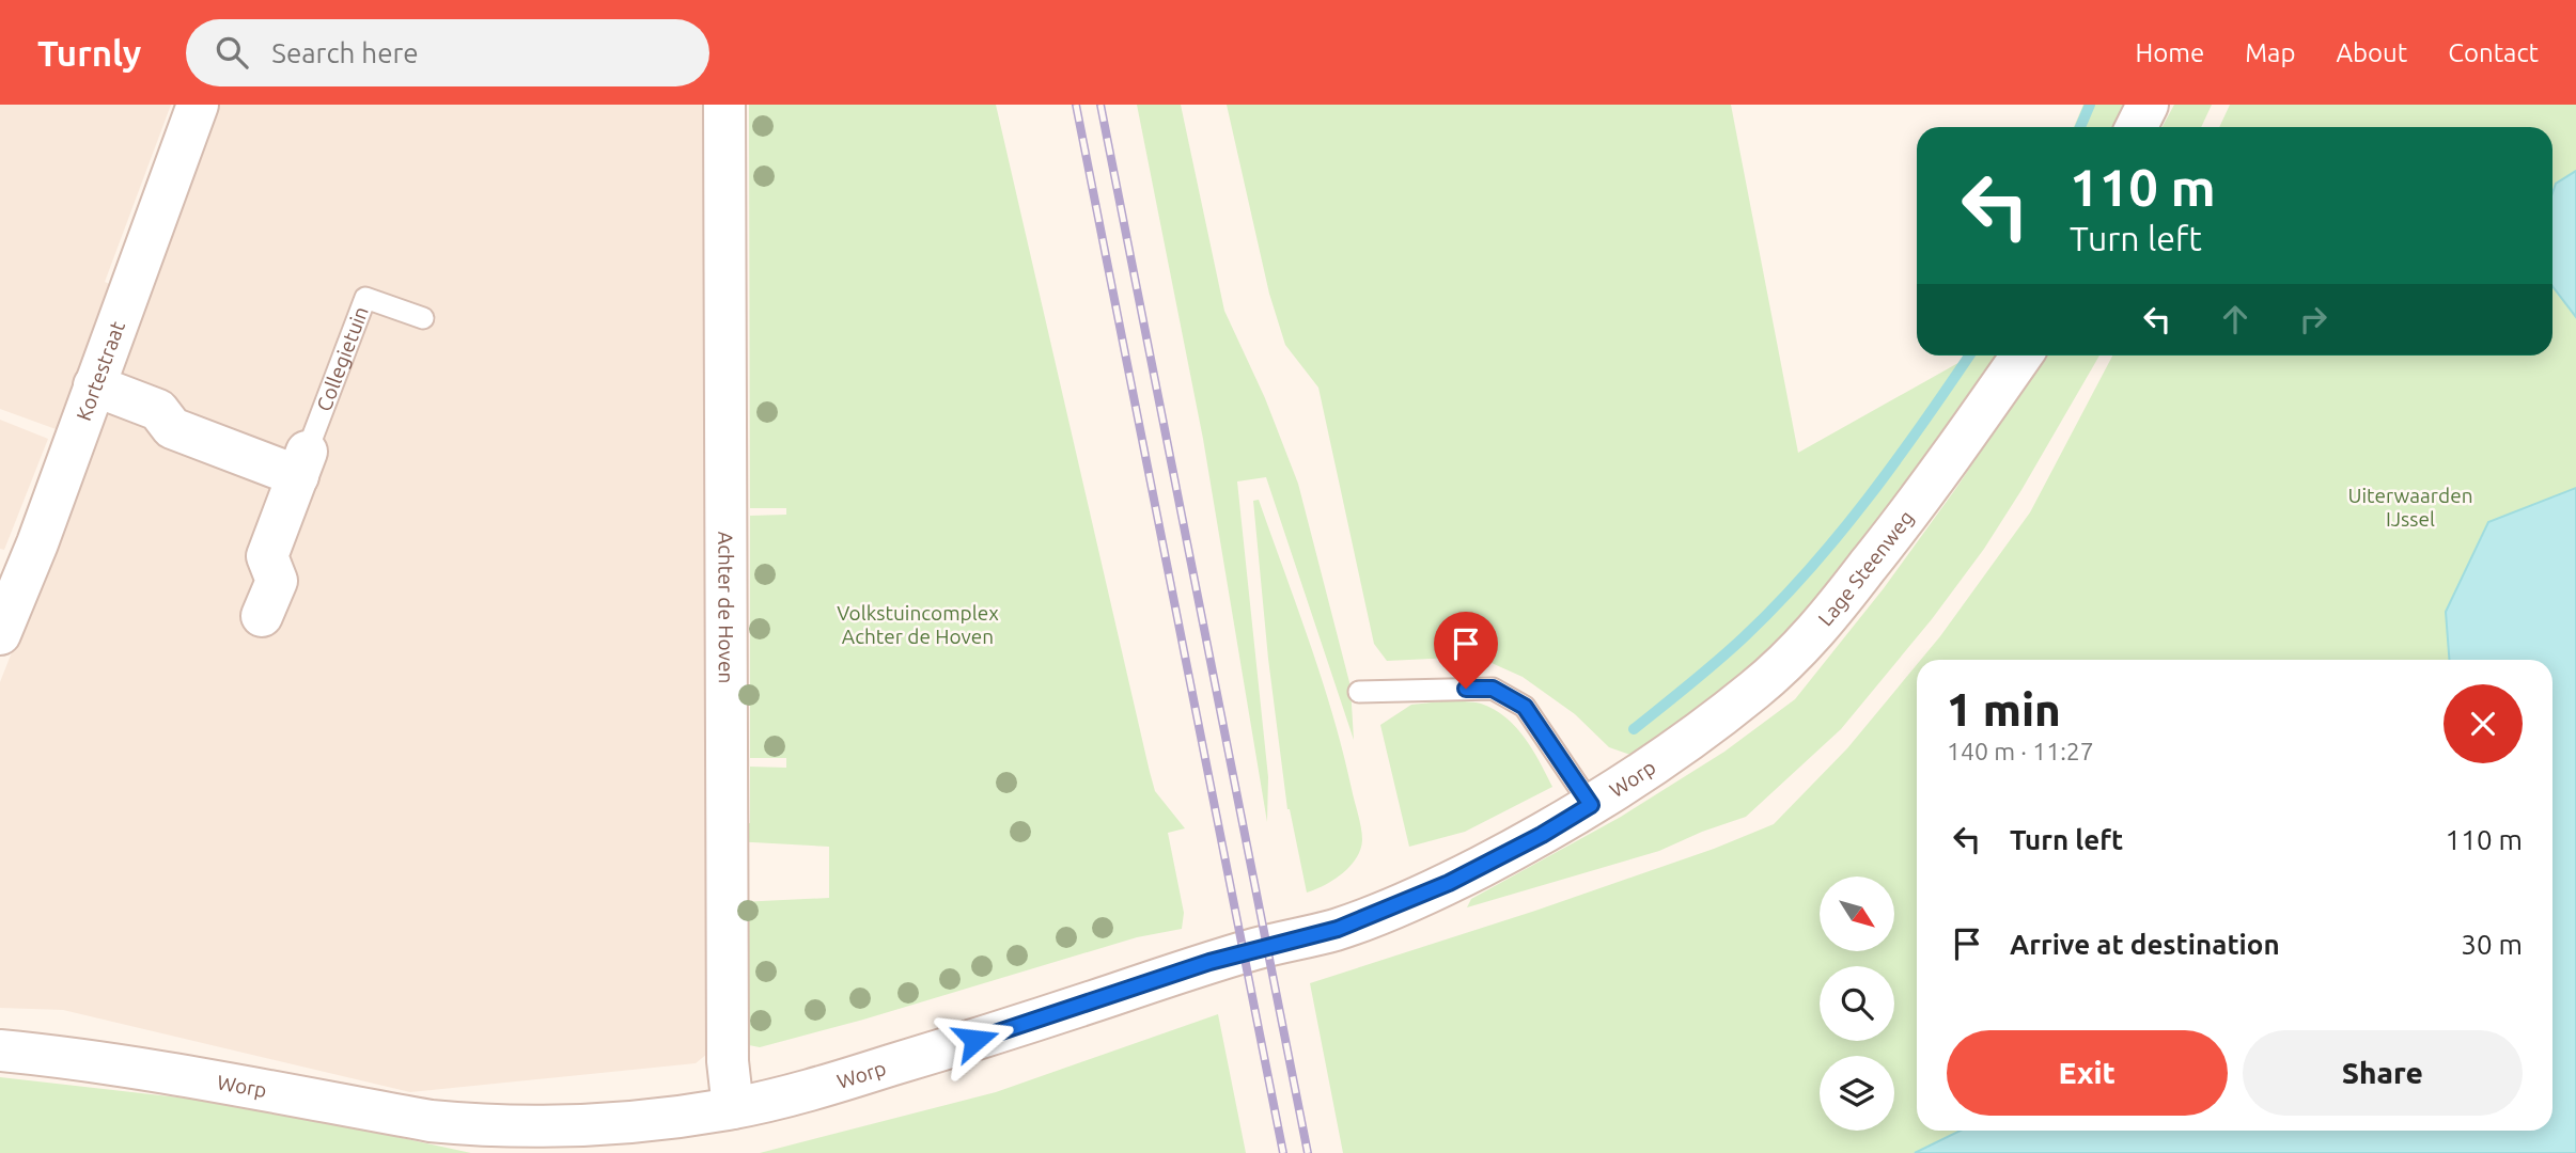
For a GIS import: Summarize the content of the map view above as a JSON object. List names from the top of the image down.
{
  "streets": {
    "street": [
      "Collegietuin",
      "Kortestraat",
      "Lage Steenweg",
      "Achter de Hoven",
      "Worp"
    ]
  },
  "crossings": [
    ["Lage Steenweg", "Worp"],
    ["Achter de Hoven", "Worp"]
  ],
  "parks": ["Uiterwaarden IJssel", "Volkstuincomplex Achter de Hoven"],
  "north": "bottom right",
  "page": {
    "header": "Turnly",
    "search": "Search here",
    "nav": [
      "Home",
      "Map",
      "About",
      "Contact"
    ],
    "turn": ["110 m", "Turn left"],
    "heading": ["1 min", "140 m · 11:27"],
    "list": [
      {
        "name": "Turn left",
        "value": "110 m"
      },
      {
        "name": "Arrive at destination",
        "value": "30 m"
      }
    ],
    "buttons": ["Exit", "Share"]
  }
}
